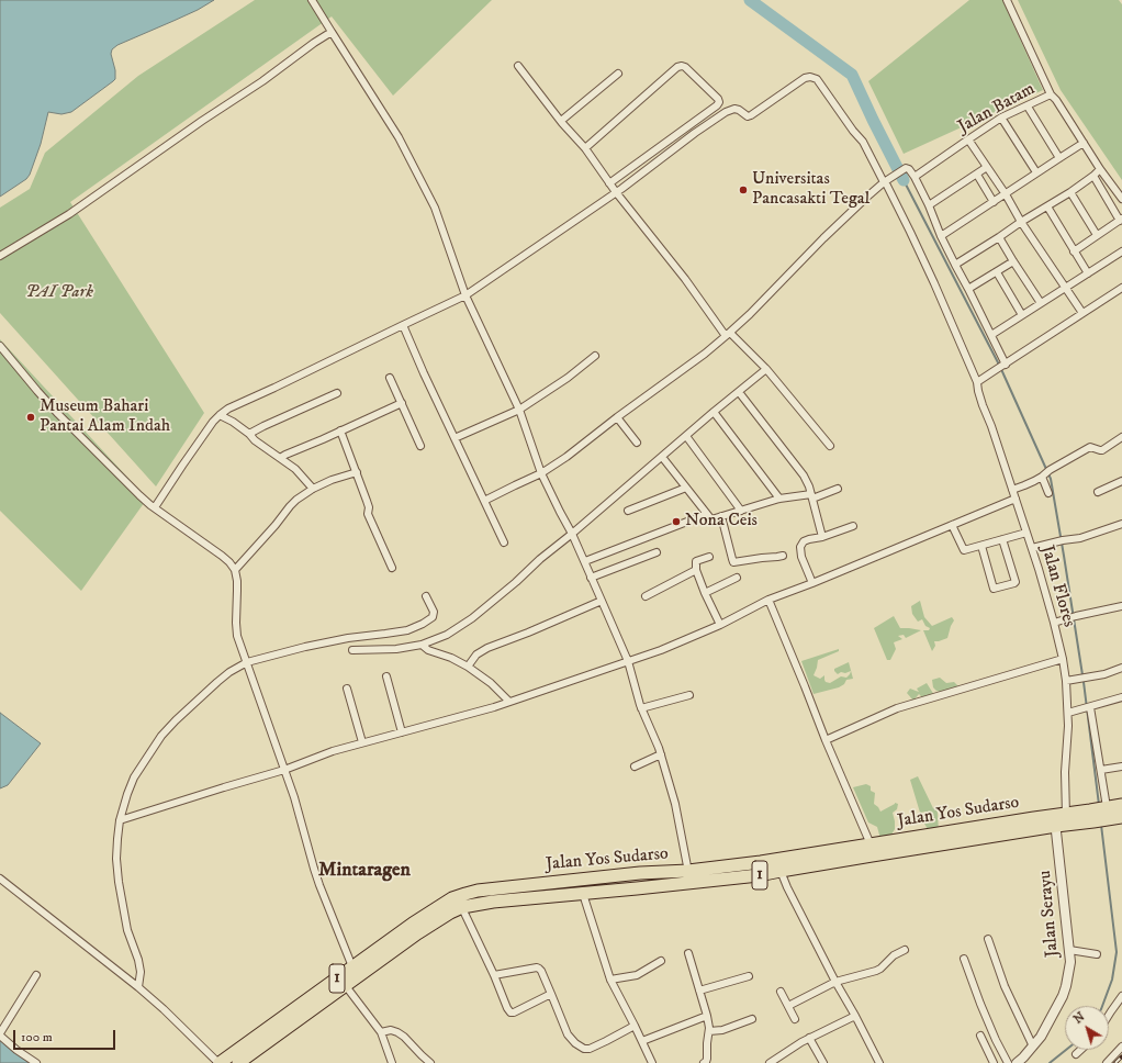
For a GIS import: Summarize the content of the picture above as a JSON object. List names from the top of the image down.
{
  "streets": {
    "highway": ["Jalan Yos Sudarso", "1"],
    "street": ["Jalan Batam", "Jalan Flores", "Jalan Serayu"]
  },
  "crossings": [
    ["Jalan Flores", "Jalan Yos Sudarso"],
    ["Jalan Flores", "1"],
    ["Jalan Flores", "Jalan Serayu"],
    ["Jalan Yos Sudarso", "1"],
    ["Jalan Yos Sudarso", "Jalan Serayu"],
    ["1", "Jalan Serayu"]
  ],
  "districts": ["Mintaragen"],
  "parks": ["PAI Park"],
  "places": ["Universitas Pancasakti Tegal", "Museum Bahari Pantai Alam Indah", "Nona Ceis"],
  "scale_bar": "100 m",
  "north": "top left"
}
